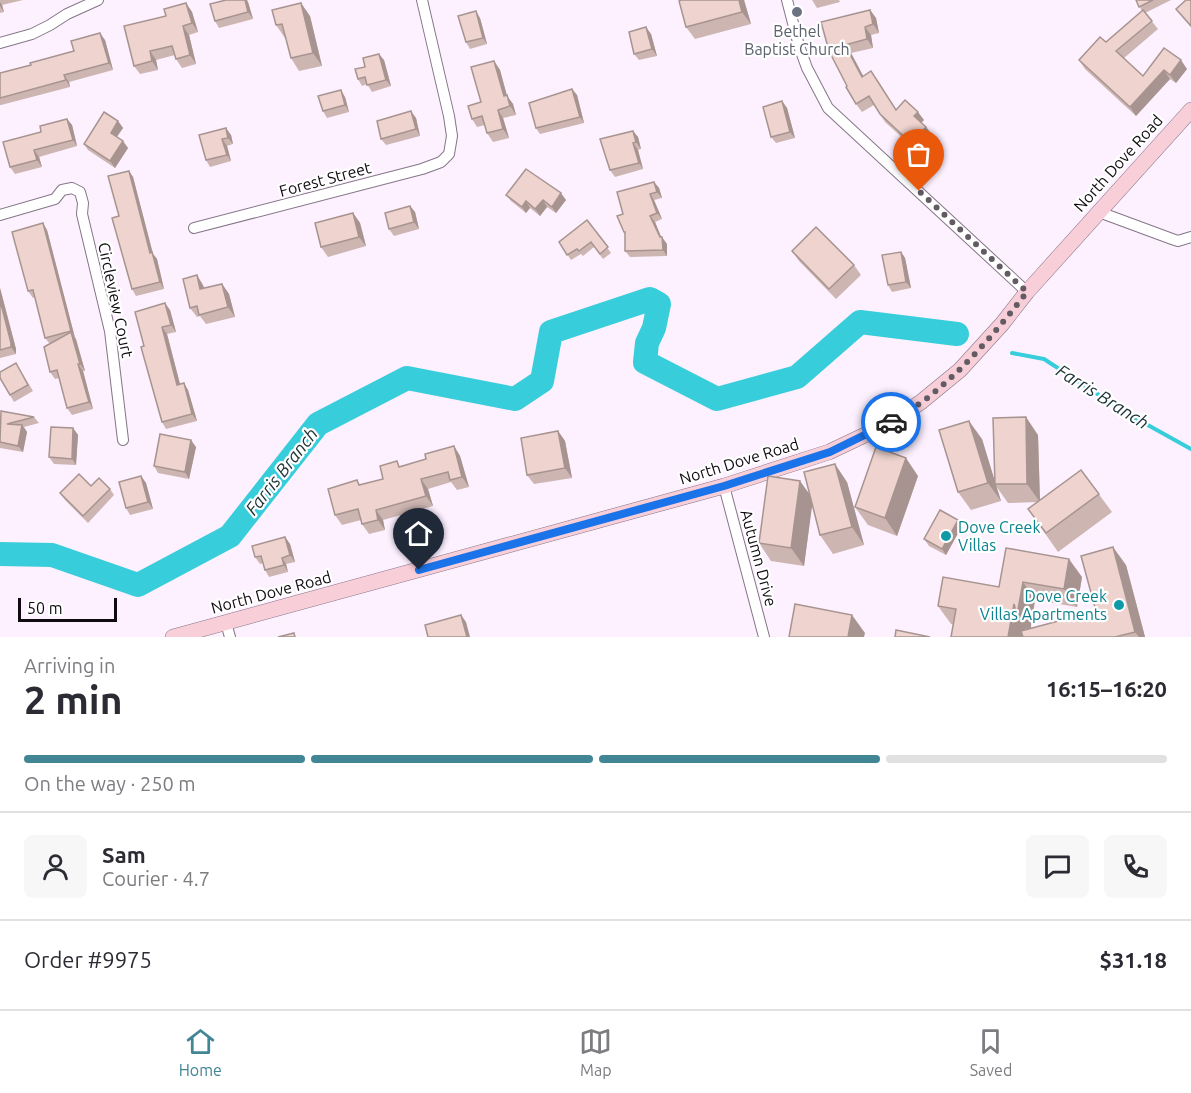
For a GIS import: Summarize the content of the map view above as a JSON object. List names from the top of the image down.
{
  "streets": {
    "street": [
      "North Dove Road",
      "Forest Street",
      "Circleview Court",
      "Autumn Drive"
    ]
  },
  "crossings": [
    ["North Dove Road", "Autumn Drive"]
  ],
  "water": ["Farris Branch"],
  "places": ["Bethel Baptist Church", "Dove Creek Villas", "Dove Creek Villas Apartments"],
  "scale_bar": "50 m",
  "page": {
    "scale": "50 m",
    "heading": ["2 min", "Arriving in", "16:15–16:20"],
    "panel": [
      "Sam",
      "Courier · 4.7",
      "Order #9975",
      "$31.18"
    ],
    "bar": "On the way · 250 m",
    "tabs": ["Home", "Map", "Saved"]
  }
}
